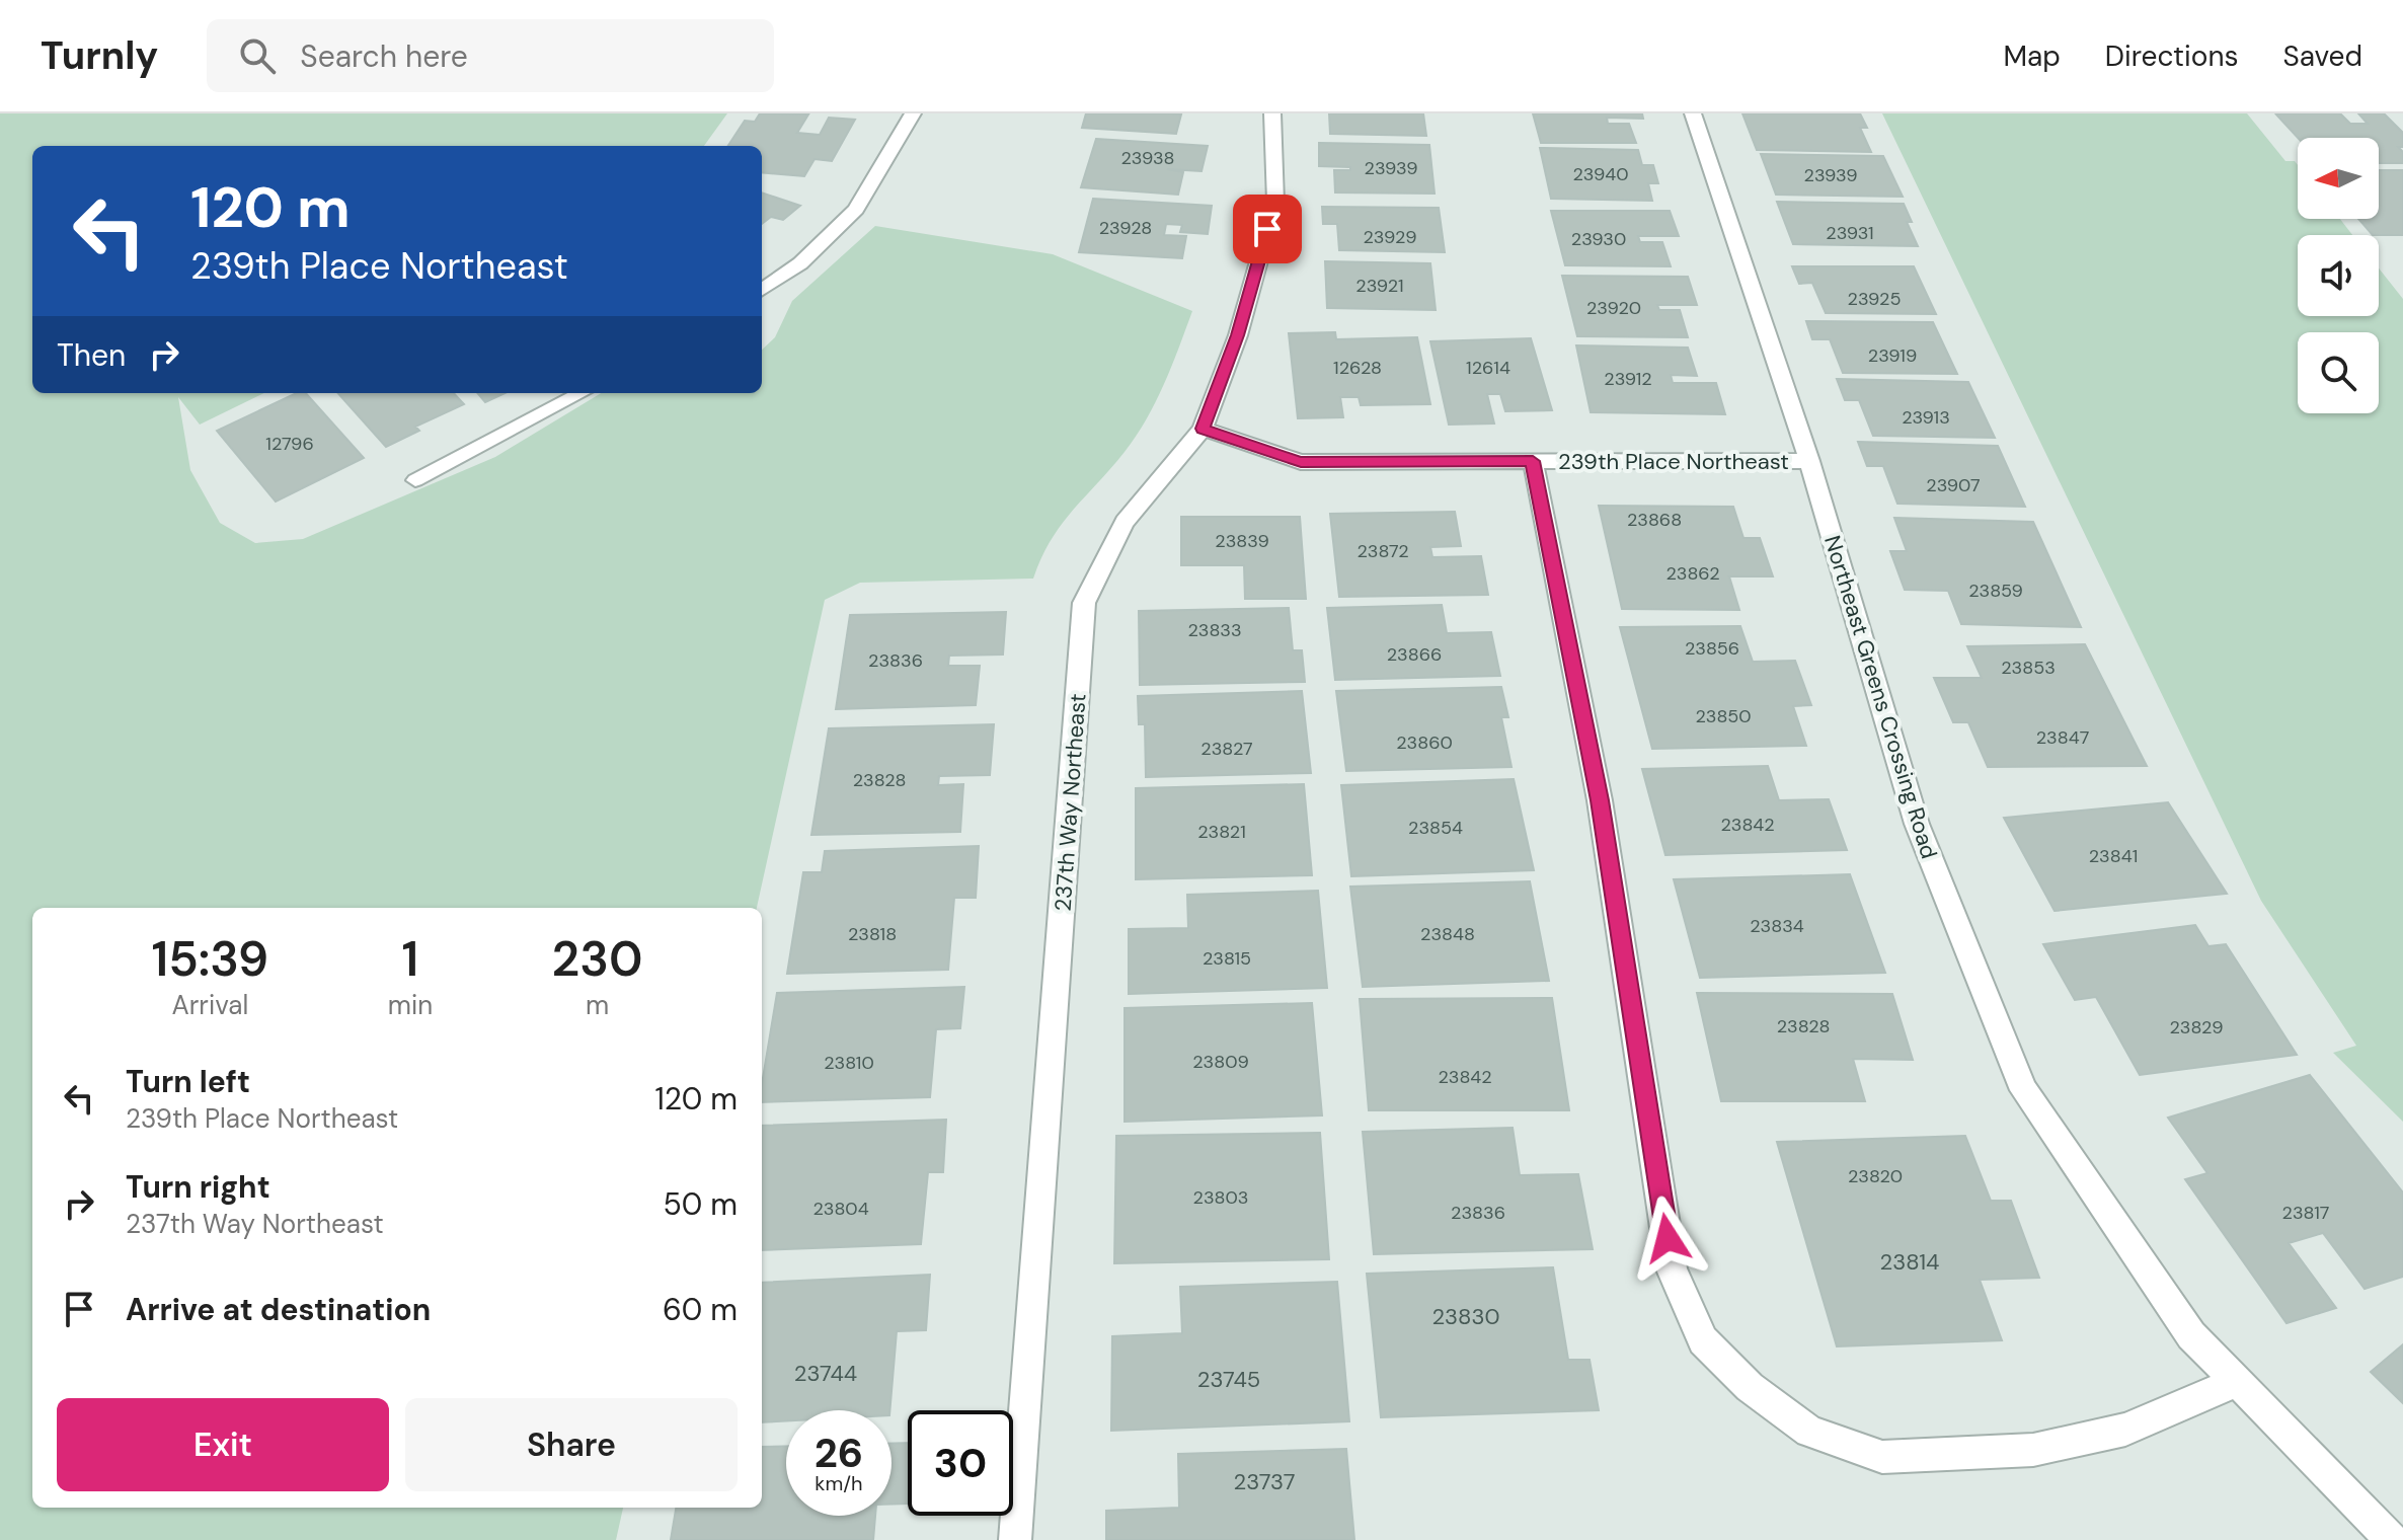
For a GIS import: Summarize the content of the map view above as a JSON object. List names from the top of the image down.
{
  "streets": {
    "street": ["239th Place Northeast", "Northeast Greens Crossing Road", "237th Way Northeast"]
  },
  "crossings": [
    ["239th Place Northeast", "Northeast Greens Crossing Road"],
    ["239th Place Northeast", "237th Way Northeast"]
  ],
  "house_numbers": [
    "23938",
    "23939",
    "23940",
    "23939",
    "23928",
    "23931",
    "23929",
    "23930",
    "23921",
    "23925",
    "23920",
    "23919",
    "12628",
    "12614",
    "23912",
    "23913",
    "12796",
    "23907",
    "23868",
    "23839",
    "23872",
    "23862",
    "23859",
    "23833",
    "23856",
    "23866",
    "23836",
    "23853",
    "23850",
    "23847",
    "23860",
    "23827",
    "23828",
    "23842",
    "23854",
    "23821",
    "23841",
    "23834",
    "23818",
    "23848",
    "23815",
    "23828",
    "23829",
    "23809",
    "23810",
    "23842",
    "23820",
    "23803",
    "23804",
    "23836",
    "23817",
    "23814",
    "23830",
    "23744",
    "23745",
    "23737"
  ],
  "north": "left",
  "page": {
    "header": "Turnly",
    "search": "Search here",
    "nav": ["Map", "Directions", "Saved"],
    "turn": ["120 m", "239th Place Northeast"],
    "then": "Then",
    "eta": [
      "15:39",
      "Arrival",
      "1",
      "min",
      "230",
      "m"
    ],
    "list": [
      {
        "name": "Turn left",
        "note": "239th Place Northeast",
        "value": "120 m"
      },
      {
        "name": "Turn right",
        "note": "237th Way Northeast",
        "value": "50 m"
      },
      {
        "name": "Arrive at destination",
        "value": "60 m"
      }
    ],
    "buttons": ["Exit", "Share"],
    "speed": "26 km/h",
    "limit": "30"
  }
}
